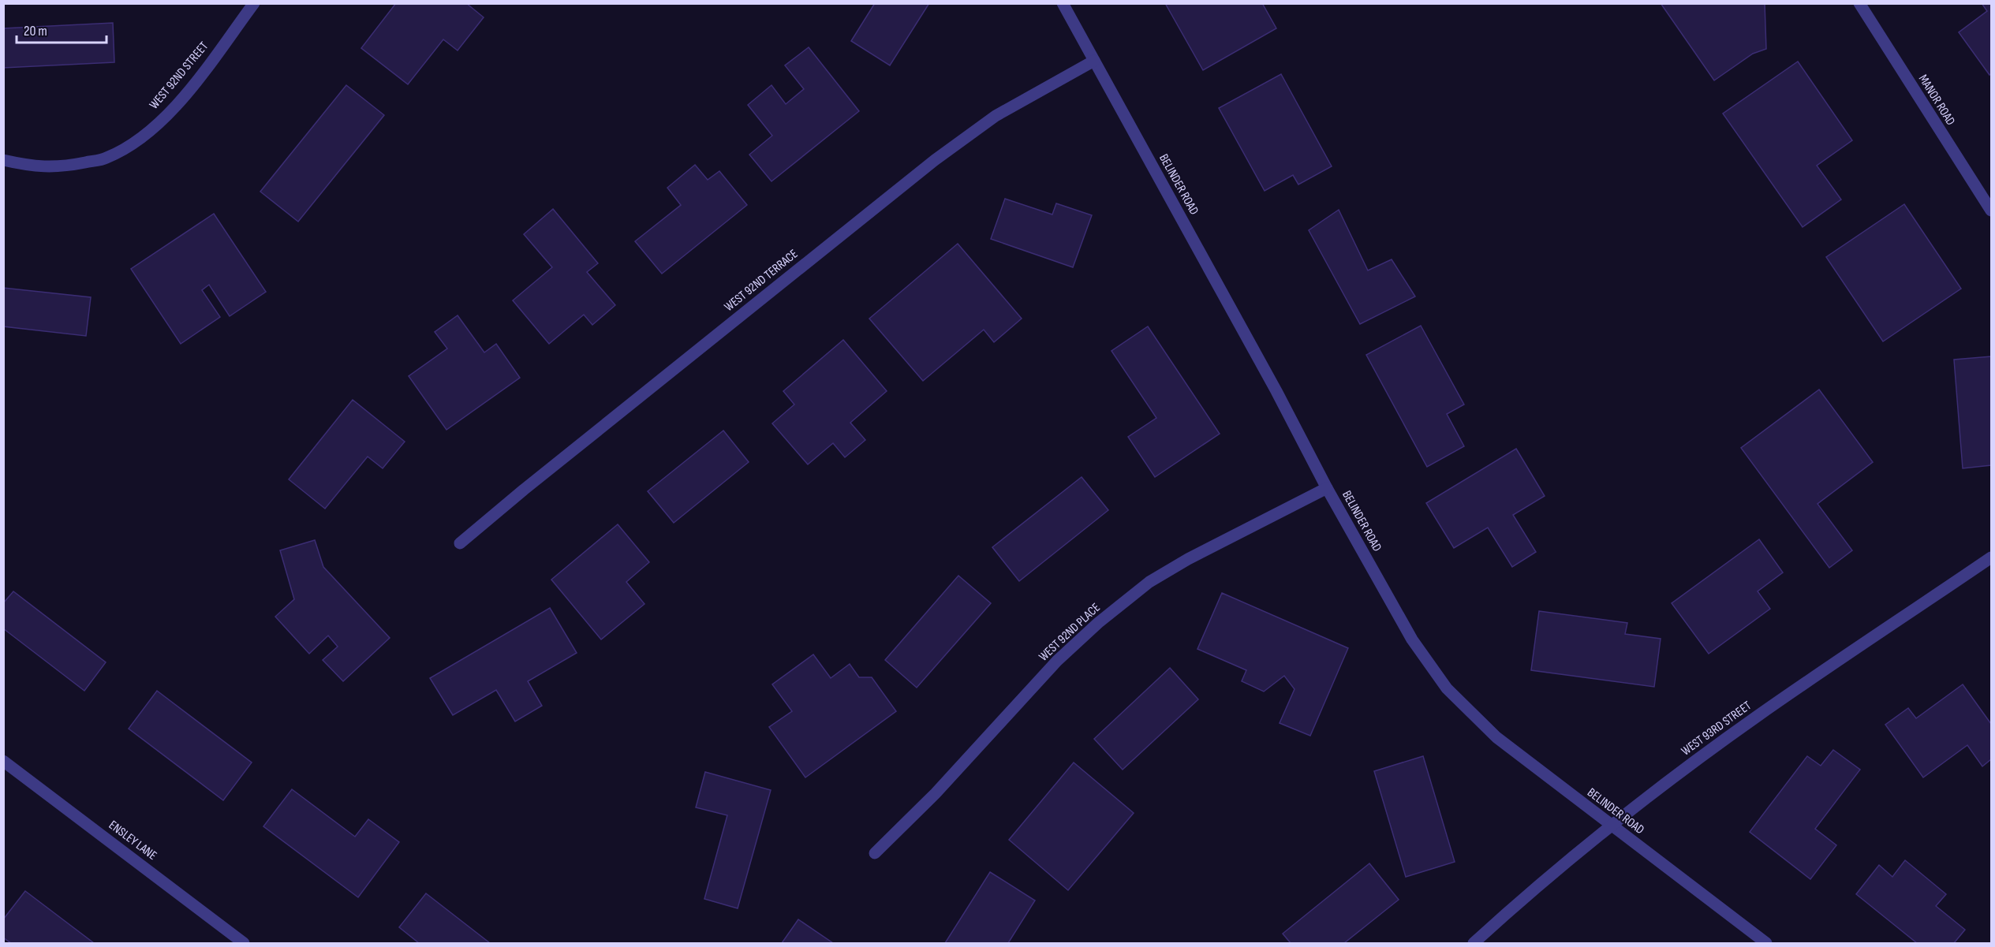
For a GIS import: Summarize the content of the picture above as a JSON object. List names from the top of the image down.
{
  "streets": {
    "street": [
      "WEST 92ND STREET",
      "MANOR ROAD",
      "BELINDER ROAD",
      "WEST 92ND TERRACE",
      "WEST 92ND PLACE",
      "WEST 93RD STREET",
      "ENSLEY LANE"
    ]
  },
  "crossings": [
    ["BELINDER ROAD", "WEST 92ND TERRACE"],
    ["BELINDER ROAD", "WEST 92ND PLACE"],
    ["BELINDER ROAD", "WEST 93RD STREET"]
  ],
  "scale_bar": "20 m"
}
